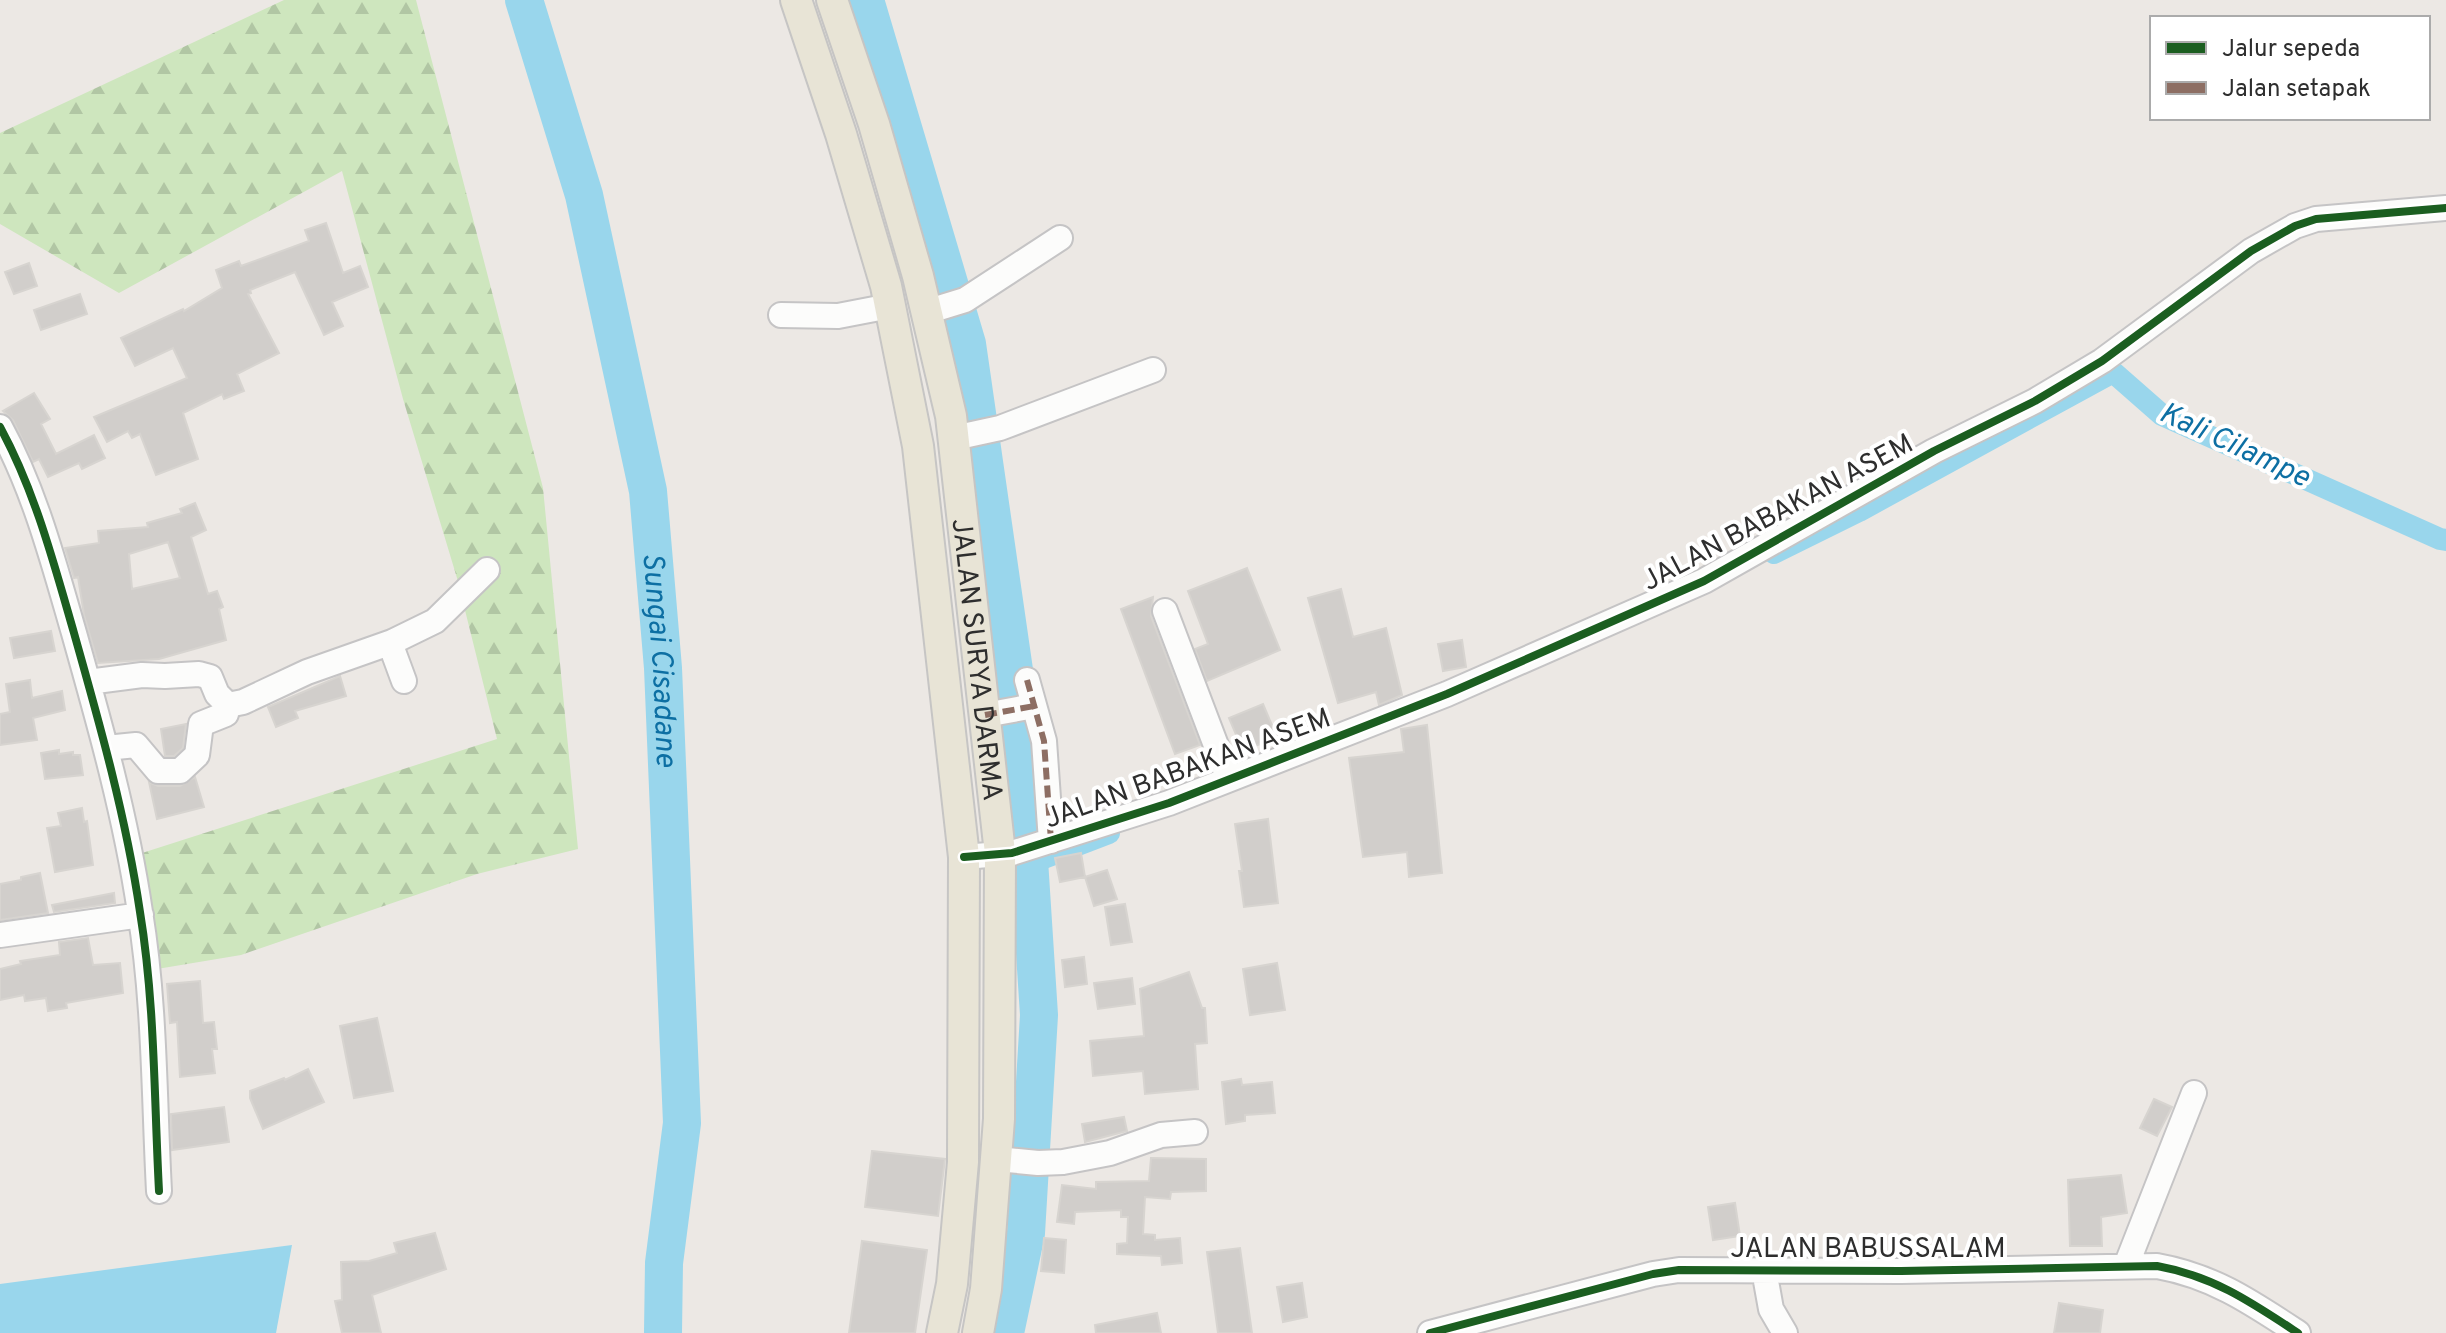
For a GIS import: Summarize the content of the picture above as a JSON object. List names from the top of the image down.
{
  "streets": {
    "main road": ["JALAN SURYA DARMA"],
    "street": ["JALAN BABAKAN ASEM", "JALAN BABUSSALAM"]
  },
  "crossings": [
    ["JALAN BABAKAN ASEM", "JALAN SURYA DARMA"]
  ],
  "water": ["Kali Cilampe", "Sungai Cisadane"],
  "legend": ["Jalur sepeda", "Jalan setapak"]
}
